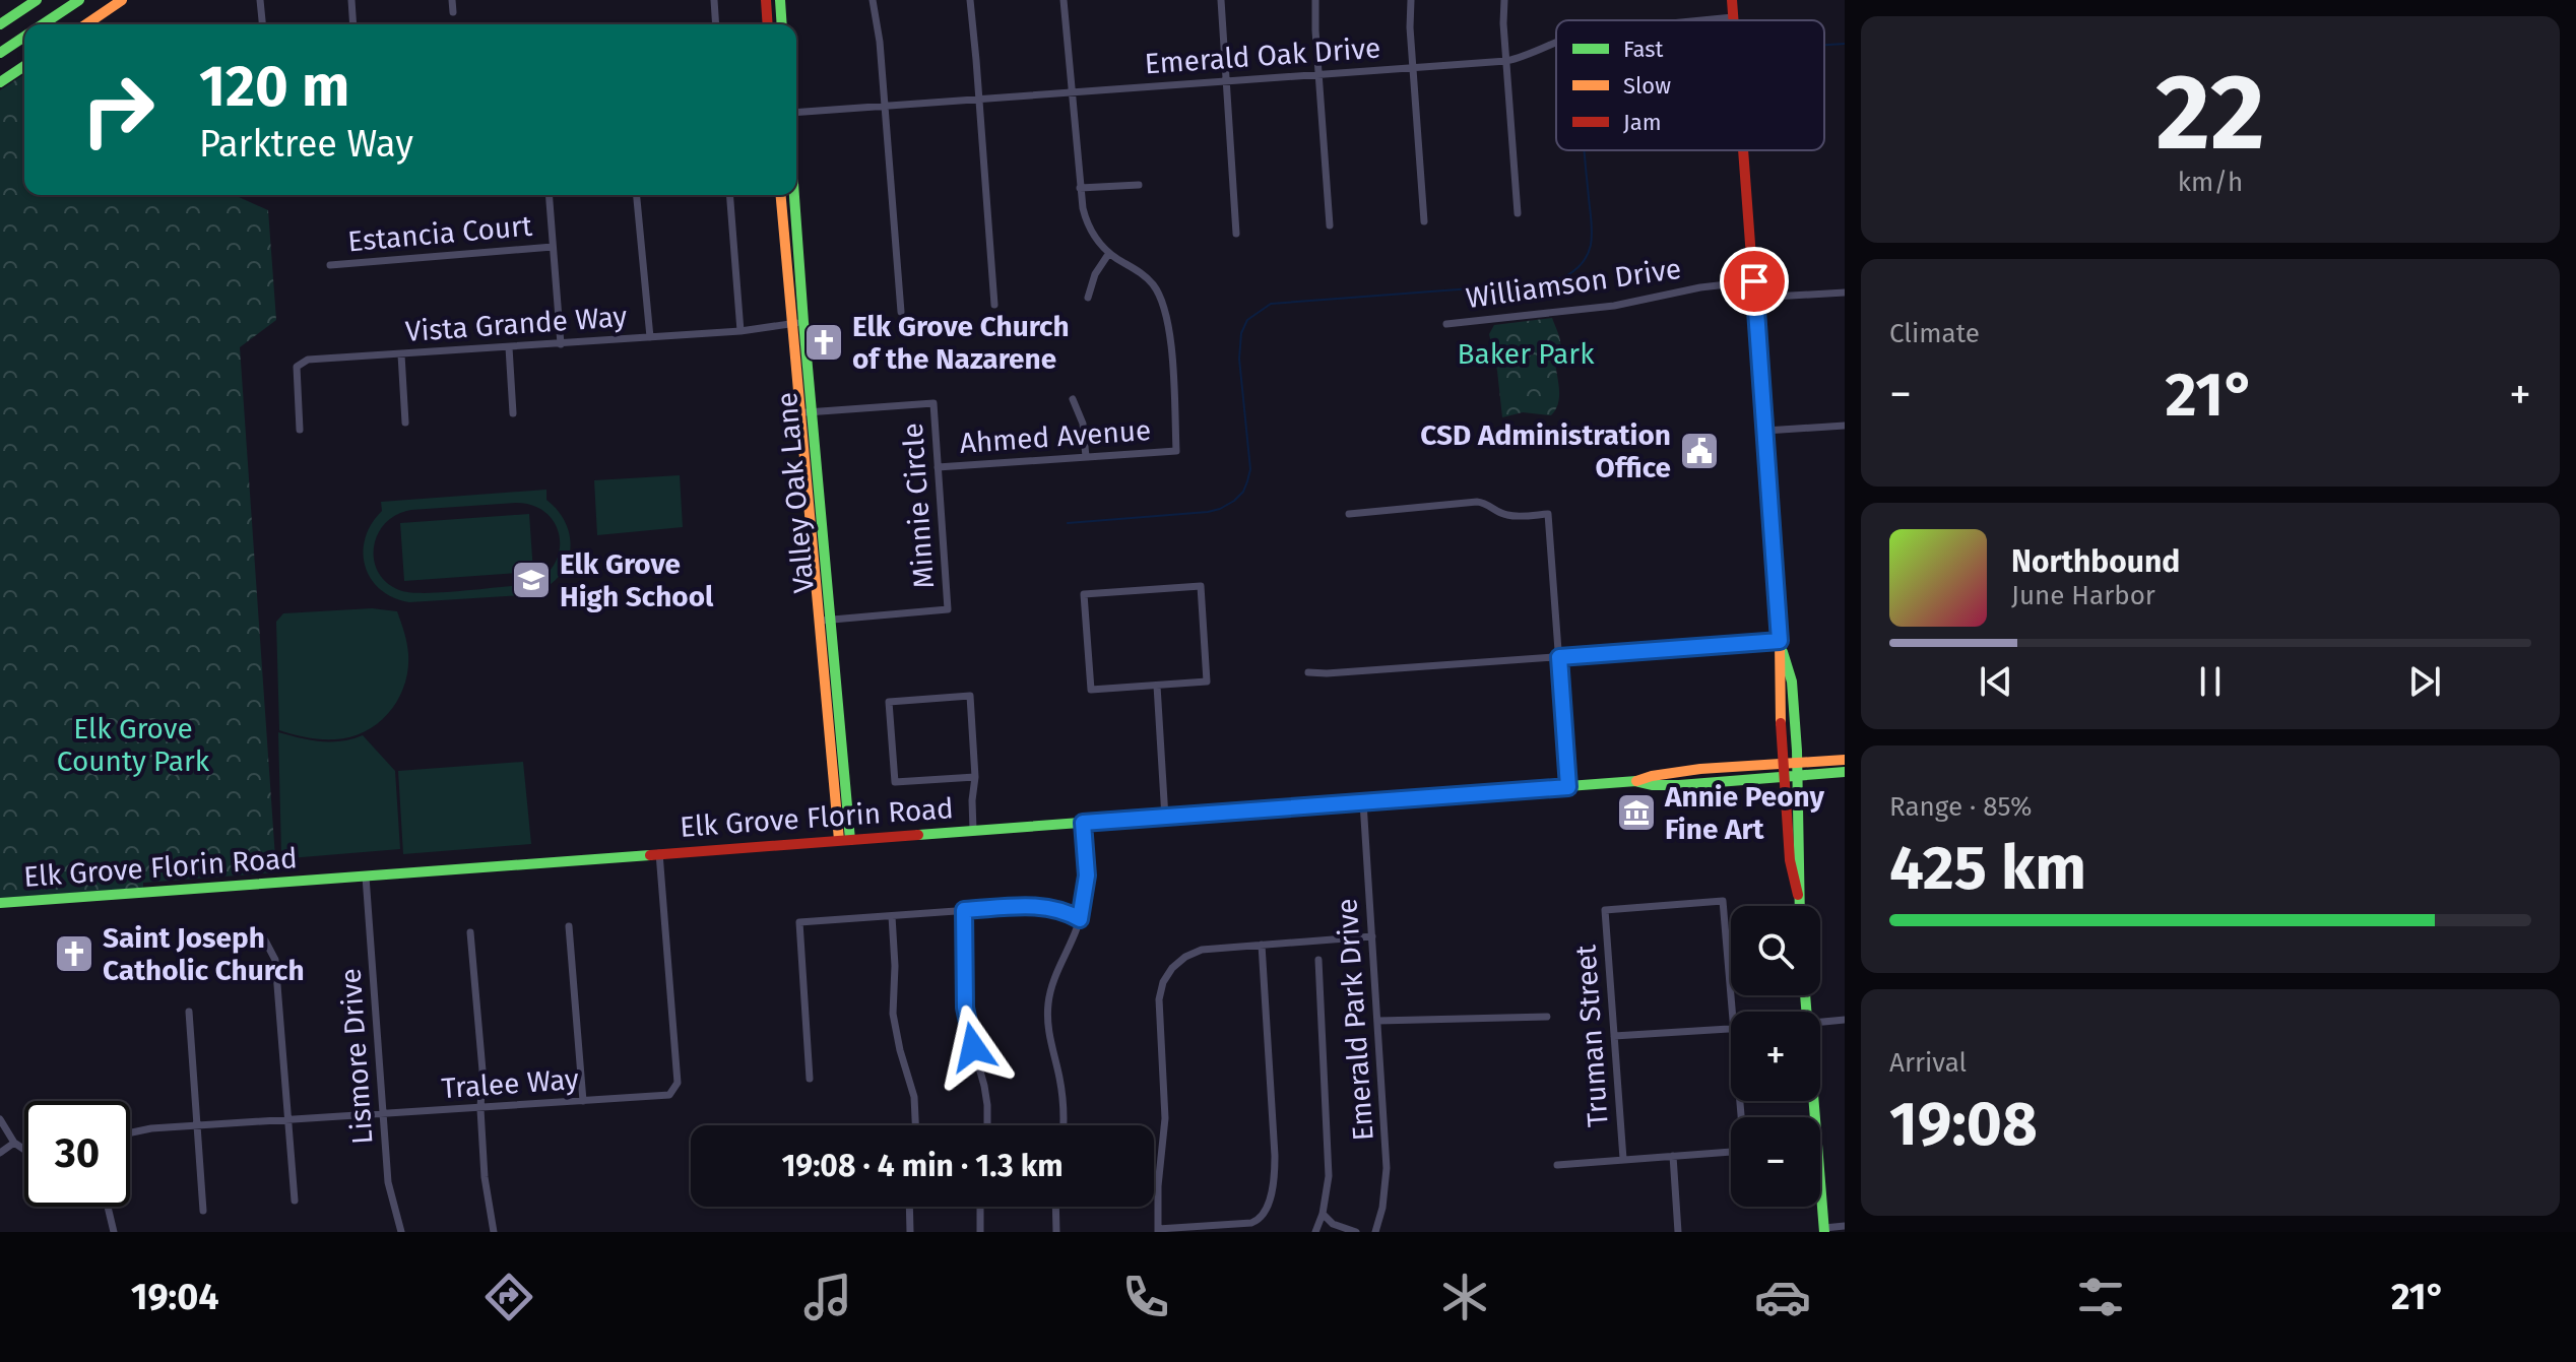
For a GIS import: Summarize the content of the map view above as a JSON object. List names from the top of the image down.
{
  "streets": {
    "main road": ["Valley Oak Lane", "Elk Grove Florin Road"],
    "street": [
      "Emerald Oak Drive",
      "Estancia Court",
      "Williamson Drive",
      "Vista Grande Way",
      "Ahmed Avenue",
      "Minnie Circle",
      "Emerald Park Drive",
      "Truman Street",
      "Lismore Drive",
      "Tralee Way"
    ]
  },
  "crossings": [
    ["Vista Grande Way", "Valley Oak Lane"],
    ["Ahmed Avenue", "Minnie Circle"],
    ["Valley Oak Lane", "Minnie Circle"],
    ["Valley Oak Lane", "Elk Grove Florin Road"],
    ["Elk Grove Florin Road", "Emerald Park Drive"],
    ["Elk Grove Florin Road", "Lismore Drive"],
    ["Elk Grove Florin Road", "Tralee Way"],
    ["Lismore Drive", "Tralee Way"]
  ],
  "parks": ["Baker Park", "Elk Grove County Park"],
  "places": {
    "church": ["Elk Grove Church of the Nazarene", "Saint Joseph Catholic Church"],
    "public building": ["CSD Administration Office"],
    "school or university": ["Elk Grove High School"],
    "museum": ["Annie Peony Fine Art"]
  },
  "legend": ["Fast", "Slow", "Jam"],
  "page": {
    "tile": [
      ["22", "km/h"],
      "Climate",
      ["Range · 85%", "425 km"],
      ["Arrival", "19:08"]
    ],
    "turn": ["120 m", "Parktree Way"],
    "heat": ["−", "21°", "+"],
    "song": ["Northbound", "June Harbor"],
    "map_buttons": ["+", "−"],
    "limit": "30",
    "trip": "19:08 · 4 min · 1.3 km",
    "tabs": ["19:04", "21°"]
  }
}
